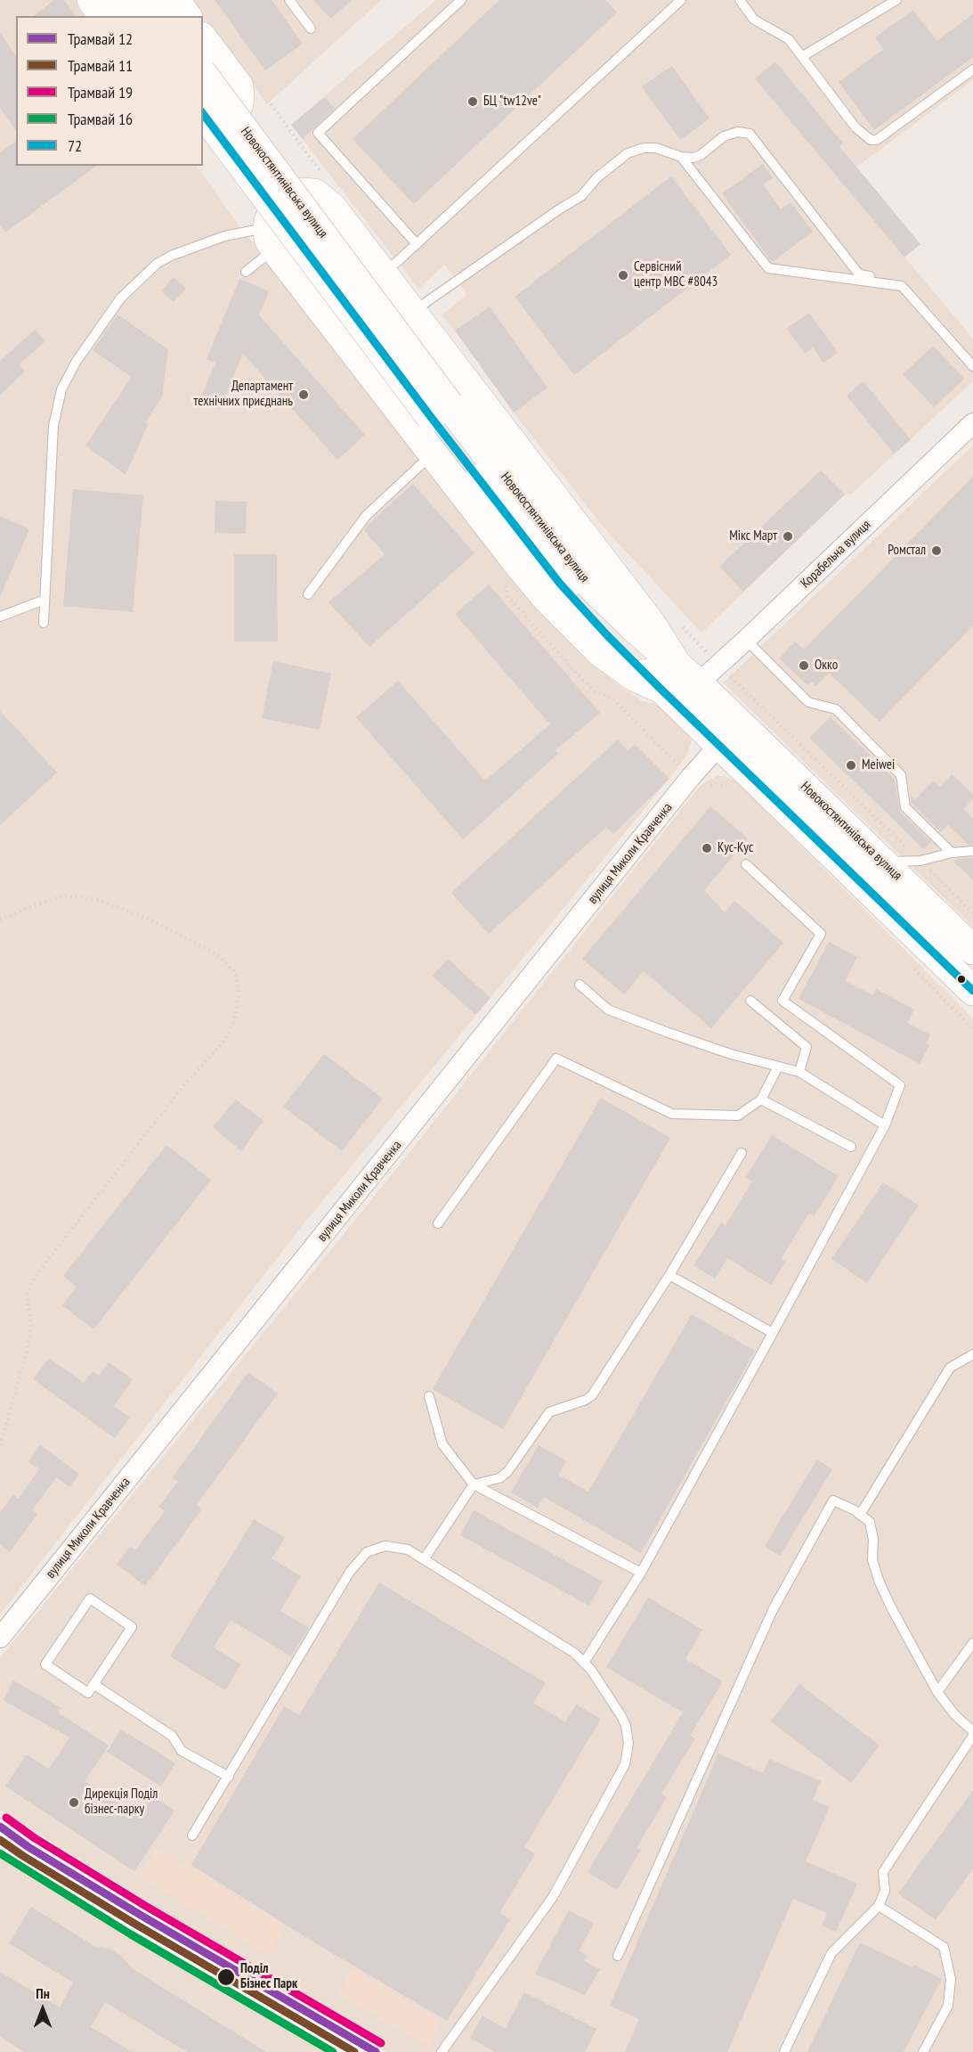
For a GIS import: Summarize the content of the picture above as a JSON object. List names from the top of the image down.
{
  "streets": {
    "main road": ["Новокостянтинівська вулиця"],
    "street": ["Корабельна вулиця", "вулиця Миколи Кравченка"]
  },
  "crossings": [
    ["Новокостянтинівська вулиця", "Корабельна вулиця"],
    ["Новокостянтинівська вулиця", "вулиця Миколи Кравченка"]
  ],
  "places": [
    "БЦ \"tw12ve\"",
    "Сервісний центр МВС #8043",
    "Департамент технічних приєднань",
    "Мікс Март",
    "Ромстал",
    "Окко",
    "Meiwei",
    "Кус-Кус",
    "Дирекція Поділ бізнес-парку",
    "Поділ Бізнес Парк"
  ],
  "lines": [
    "transit line 72",
    "tram line 19",
    "tram line 12",
    "tram line 11",
    "tram line 16"
  ],
  "legend": [
    "Трамвай 12",
    "Трамвай 11",
    "Трамвай 19",
    "Трамвай 16",
    "72"
  ],
  "north": "top"
}
